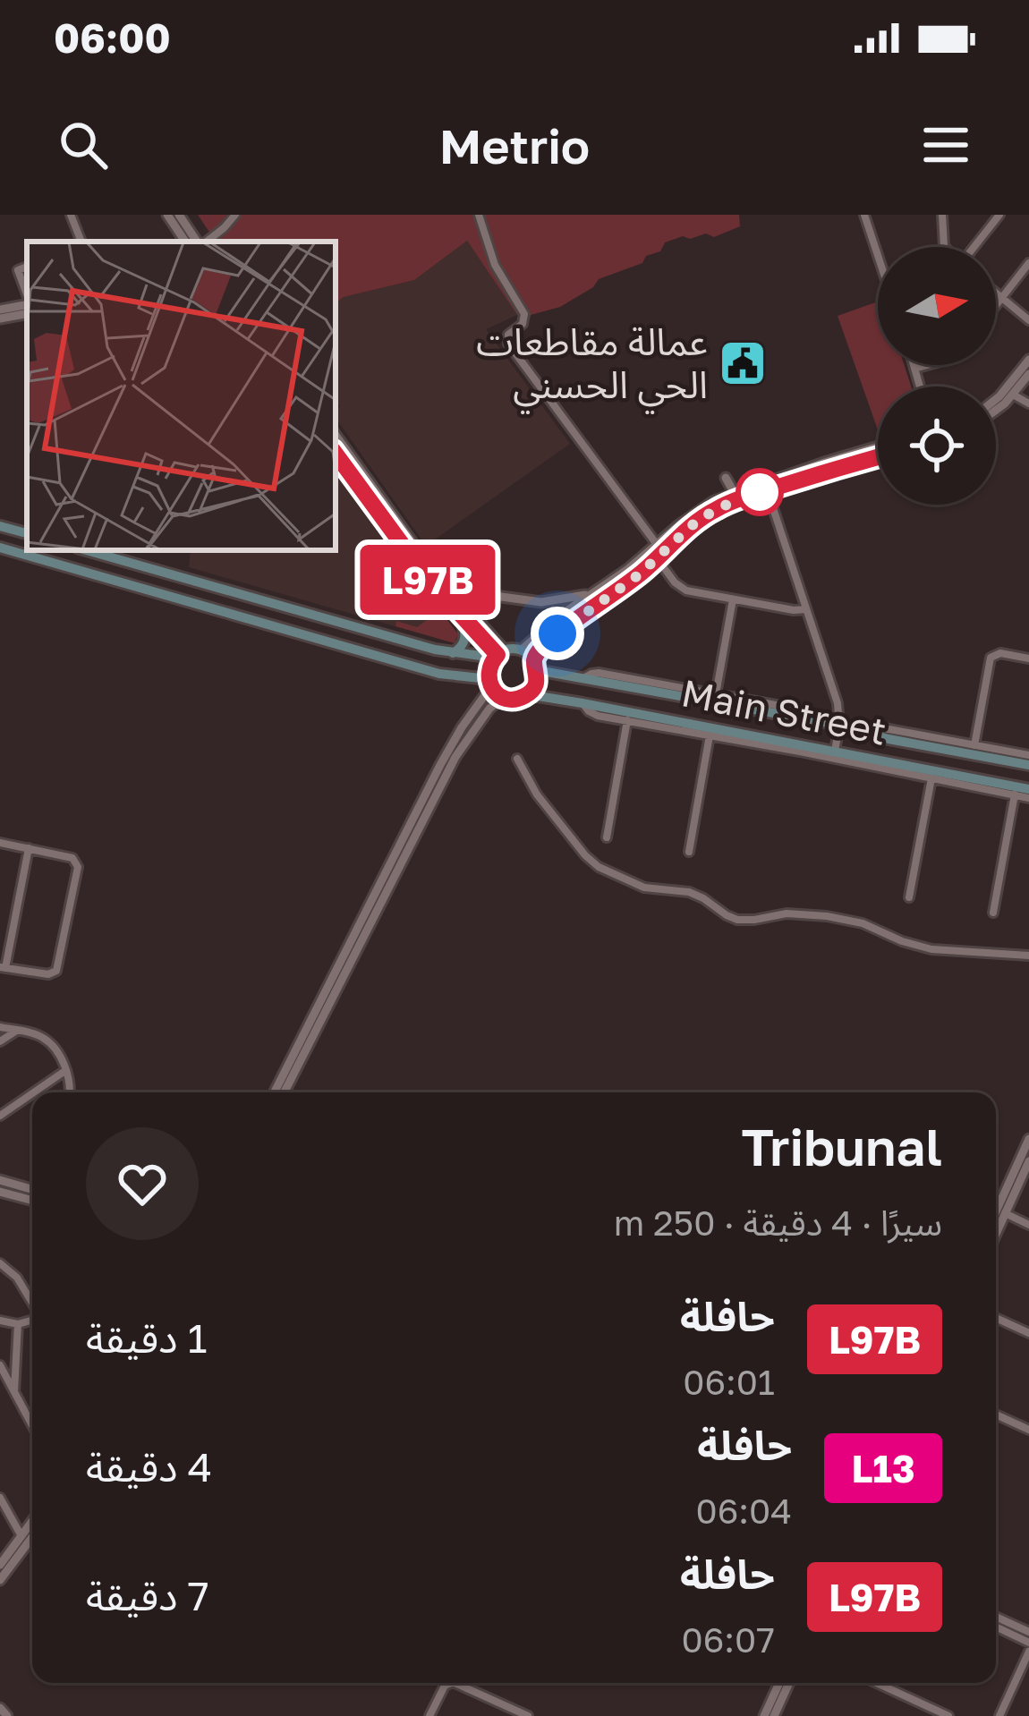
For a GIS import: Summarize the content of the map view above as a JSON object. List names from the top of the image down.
{
  "streets": {
    "main road": ["Main Street"]
  },
  "places": {
    "public building": ["عمالة مقاطعات الحي الحسني"]
  },
  "lines": ["bus line L97B"],
  "north": "right",
  "page": {
    "status": "06:00",
    "header": "Metrio",
    "on_map": "L97B",
    "heading": ["Tribunal", "سيرًا · 4 دقيقة · 250 m"],
    "list": [
      {
        "mark": "L97B",
        "name": "حافلة",
        "note": "06:01",
        "value": "1 دقيقة"
      },
      {
        "mark": "L13",
        "name": "حافلة",
        "note": "06:04",
        "value": "4 دقيقة"
      },
      {
        "mark": "L97B",
        "name": "حافلة",
        "note": "06:07",
        "value": "7 دقيقة"
      }
    ]
  }
}
